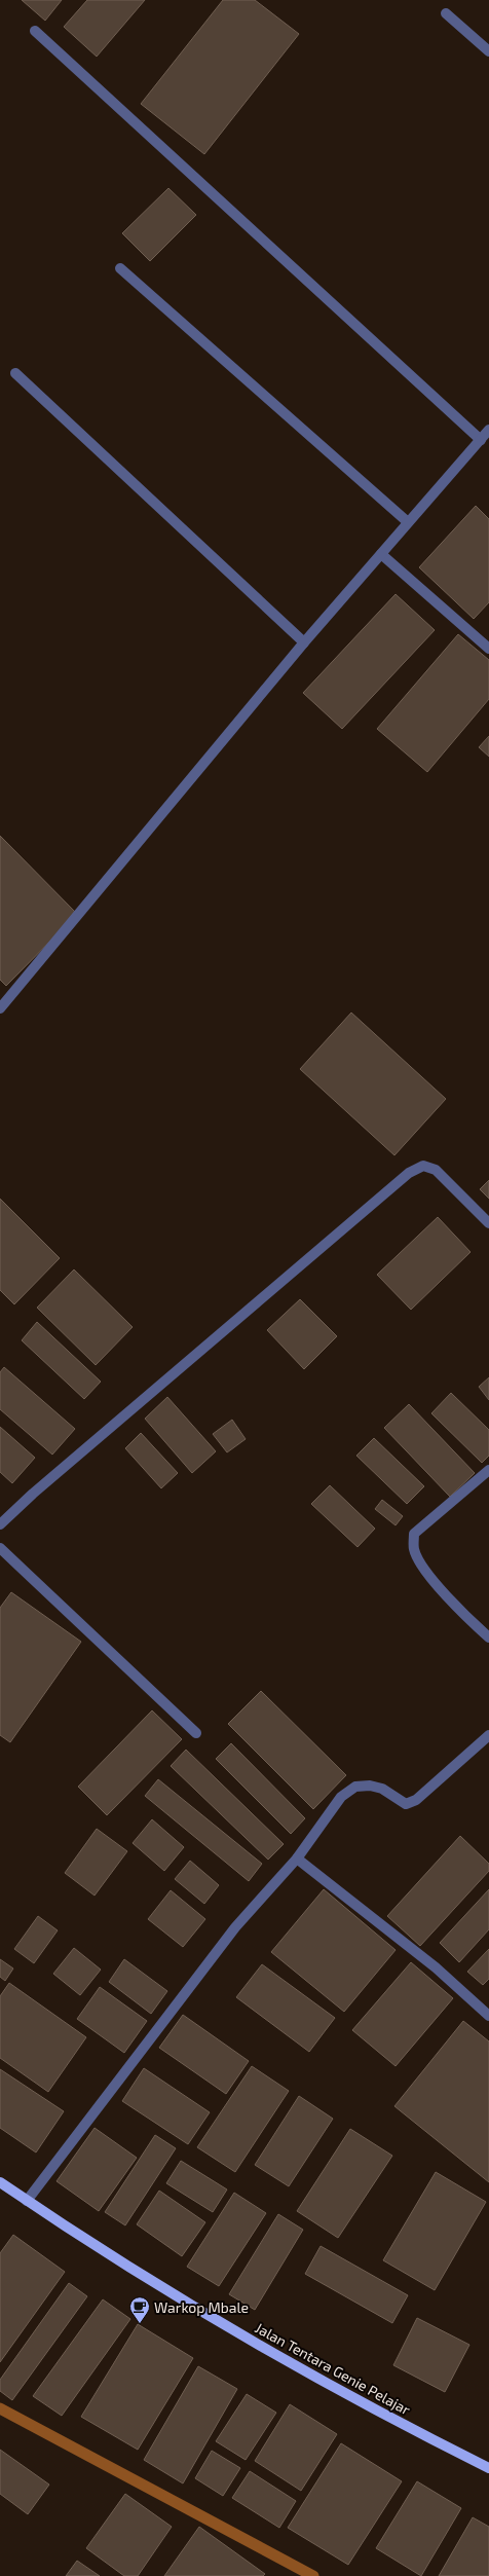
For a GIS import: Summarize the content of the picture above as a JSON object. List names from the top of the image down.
{
  "streets": {
    "main road": ["Jalan Tentara Genie Pelajar"]
  },
  "places": {
    "cafe": ["Warkop Mbale"]
  }
}
